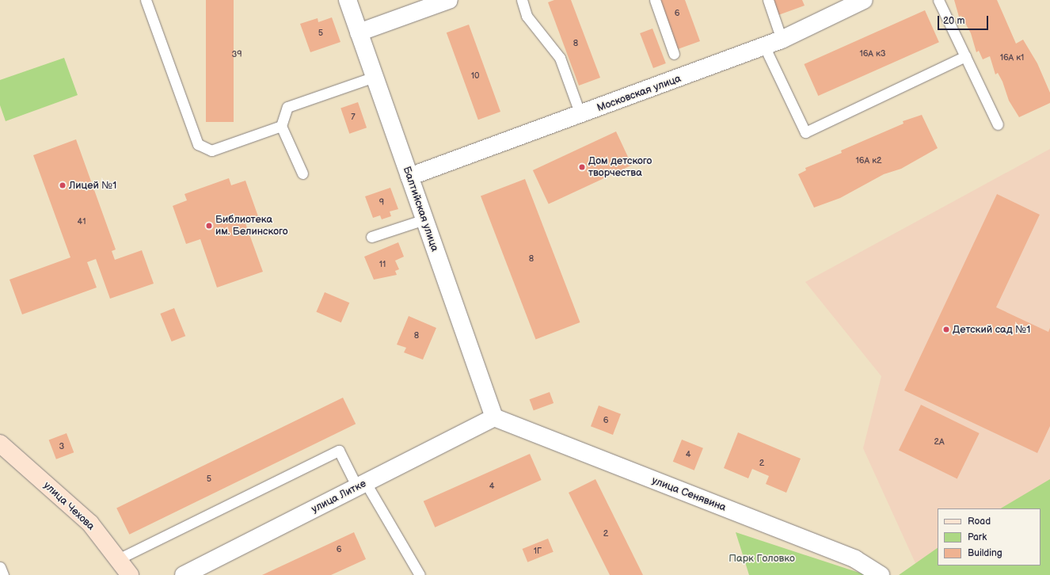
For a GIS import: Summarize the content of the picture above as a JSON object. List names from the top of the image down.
{
  "streets": {
    "street": [
      "Московская улица",
      "Балтийская улица",
      "улица Сенявина",
      "улица Литке",
      "улица Чехова"
    ]
  },
  "crossings": [
    ["Московская улица", "Балтийская улица"],
    ["Балтийская улица", "улица Сенявина"],
    ["Балтийская улица", "улица Литке"],
    ["улица Сенявина", "улица Литке"]
  ],
  "parks": ["Парк Головко"],
  "places": [
    "Дом детского творчества",
    "Лицей №1",
    "Библиотека им. Белинского",
    "Детский сад №1"
  ],
  "house_numbers": [
    "6",
    "5",
    "8",
    "16А к3",
    "39",
    "16А к1",
    "10",
    "7",
    "16А к2",
    "9",
    "41",
    "8",
    "11",
    "8",
    "6",
    "2А",
    "3",
    "4",
    "2",
    "5",
    "4",
    "2",
    "6",
    "1Г"
  ],
  "legend": ["Road", "Park", "Building"],
  "scale_bar": "20 m"
}
